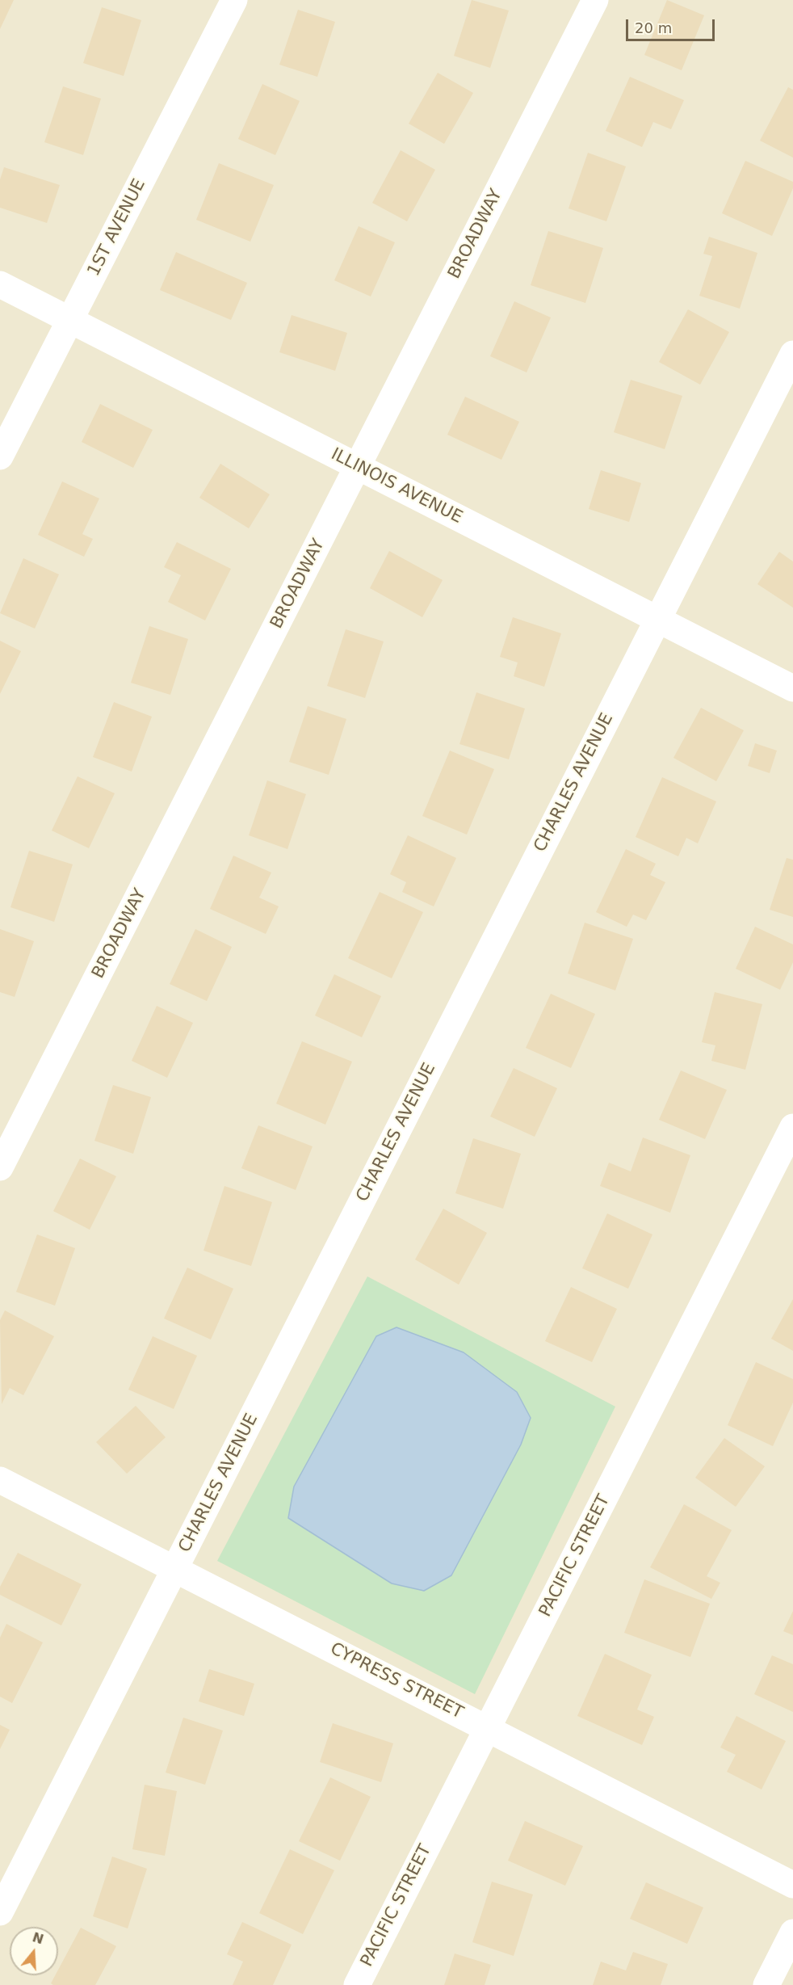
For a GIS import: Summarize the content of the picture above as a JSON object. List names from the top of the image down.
{
  "streets": {
    "street": [
      "1ST AVENUE",
      "BROADWAY",
      "ILLINOIS AVENUE",
      "CHARLES AVENUE",
      "PACIFIC STREET",
      "CYPRESS STREET"
    ]
  },
  "crossings": [
    ["1ST AVENUE", "ILLINOIS AVENUE"],
    ["BROADWAY", "ILLINOIS AVENUE"],
    ["ILLINOIS AVENUE", "CHARLES AVENUE"],
    ["CHARLES AVENUE", "CYPRESS STREET"],
    ["PACIFIC STREET", "CYPRESS STREET"]
  ],
  "scale_bar": "20 m",
  "north": "top"
}
